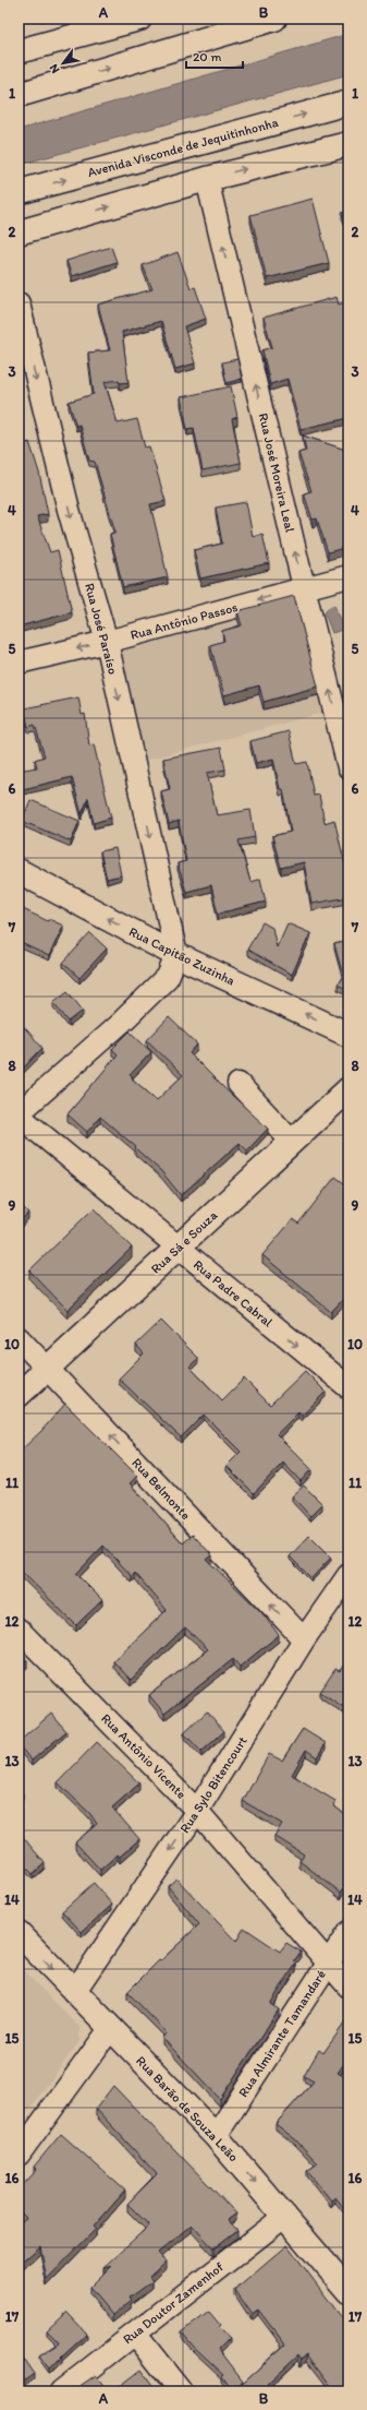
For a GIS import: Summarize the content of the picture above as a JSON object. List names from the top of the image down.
{
  "streets": {
    "main road": [
      "Avenida Visconde de Jequitinhonha",
      "Rua Capitão Zuzinha",
      "Rua Sá e Souza",
      "Rua Barão de Souza Leão"
    ],
    "street": [
      "Rua José Moreira Leal",
      "Rua Antônio Passos",
      "Rua José Paraíso",
      "Rua Padre Cabral",
      "Rua Belmonte",
      "Rua Antônio Vicente",
      "Rua Sylo Bitencourt",
      "Rua Almirante Tamandaré",
      "Rua Doutor Zamenhof"
    ]
  },
  "crossings": [
    ["Rua José Moreira Leal", "Rua Antônio Passos"],
    ["Rua Antônio Passos", "Rua José Paraíso"],
    ["Rua José Paraíso", "Rua Capitão Zuzinha"],
    ["Rua Sá e Souza", "Rua Padre Cabral"],
    ["Rua Sá e Souza", "Rua Belmonte"],
    ["Rua Belmonte", "Rua Sylo Bitencourt"],
    ["Rua Antônio Vicente", "Rua Sylo Bitencourt"],
    ["Rua Antônio Vicente", "Rua Almirante Tamandaré"],
    ["Rua Sylo Bitencourt", "Rua Barão de Souza Leão"],
    ["Rua Almirante Tamandaré", "Rua Barão de Souza Leão"],
    ["Rua Barão de Souza Leão", "Rua Doutor Zamenhof"]
  ],
  "one_way": [
    "Rua José Moreira Leal",
    "Rua Antônio Passos",
    "Rua José Paraíso",
    "Rua Capitão Zuzinha",
    "Rua Padre Cabral",
    "Rua Belmonte",
    "Rua Sylo Bitencourt",
    "Rua Barão de Souza Leão"
  ],
  "scale_bar": "20 m",
  "north": "bottom left",
  "grid": {
    "columns": ["A", "B"],
    "rows": [
      "1",
      "2",
      "3",
      "4",
      "5",
      "6",
      "7",
      "8",
      "9",
      "10",
      "11",
      "12",
      "13",
      "14",
      "15",
      "16",
      "17"
    ]
  }
}
